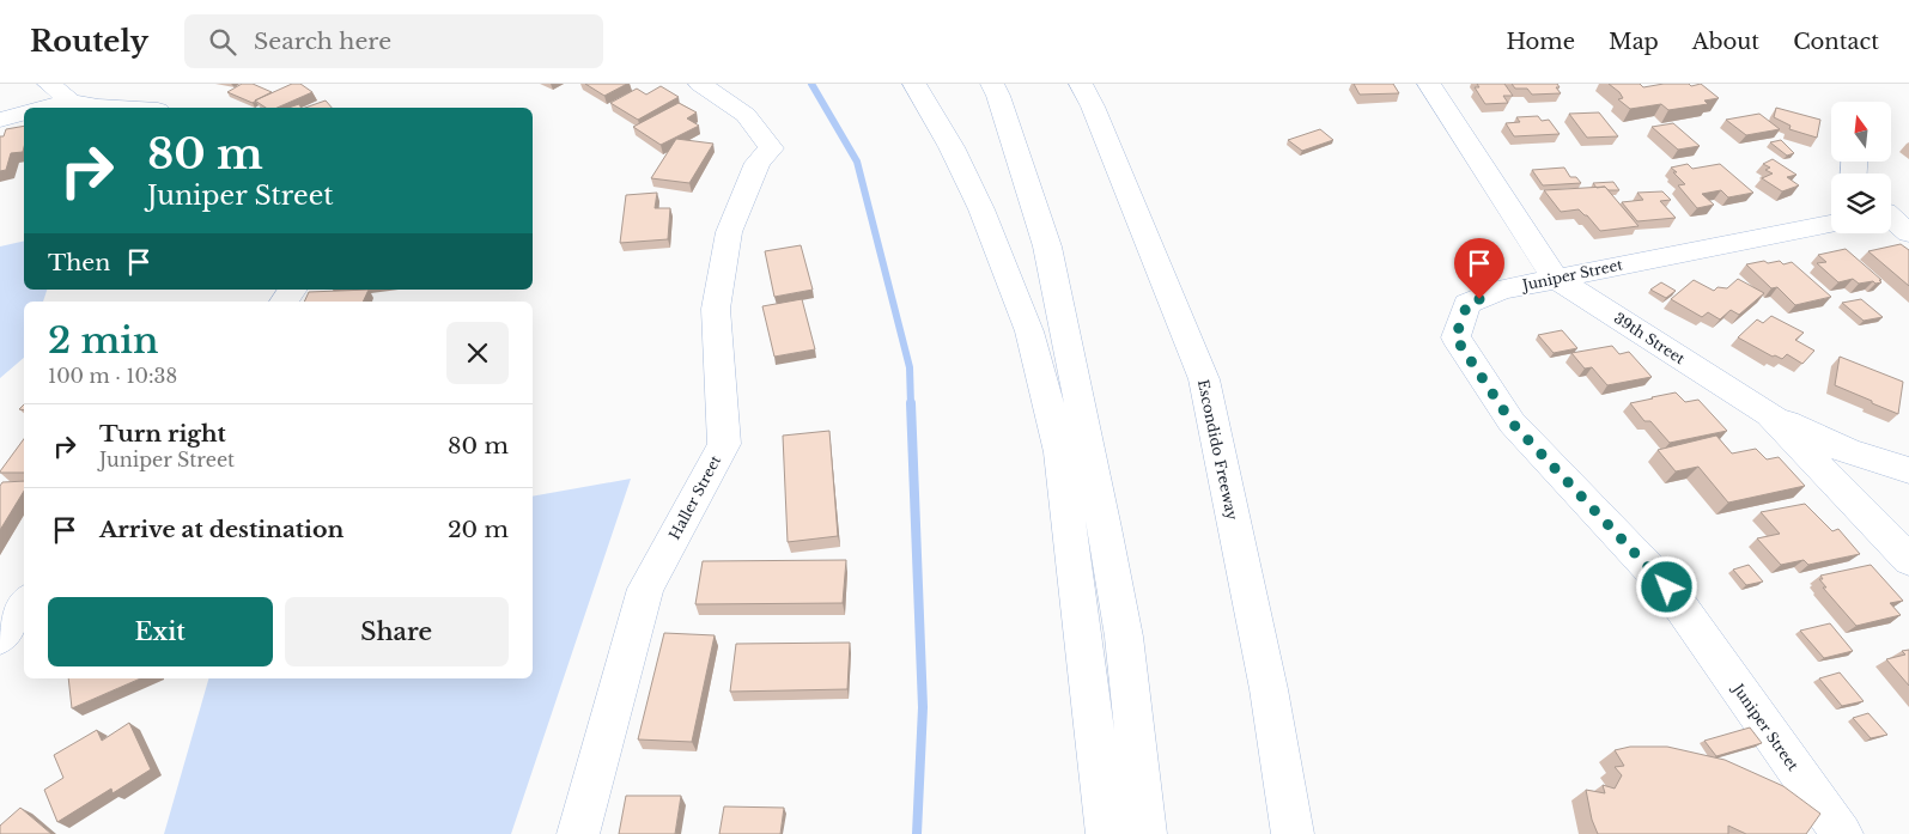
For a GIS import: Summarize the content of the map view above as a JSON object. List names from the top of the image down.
{
  "streets": {
    "main road": [
      "Juniper Street",
      "39th Street",
      "Escondido Freeway",
      "Haller Street"
    ]
  },
  "crossings": [
    ["Juniper Street", "39th Street"]
  ],
  "north": "top",
  "page": {
    "header": "Routely",
    "search": "Search here",
    "nav": [
      "Home",
      "Map",
      "About",
      "Contact"
    ],
    "turn": ["80 m", "Juniper Street"],
    "then": "Then",
    "heading": ["2 min", "100 m · 10:38"],
    "list": [
      {
        "name": "Turn right",
        "note": "Juniper Street",
        "value": "80 m"
      },
      {
        "name": "Arrive at destination",
        "value": "20 m"
      }
    ],
    "buttons": ["Exit", "Share"]
  }
}
